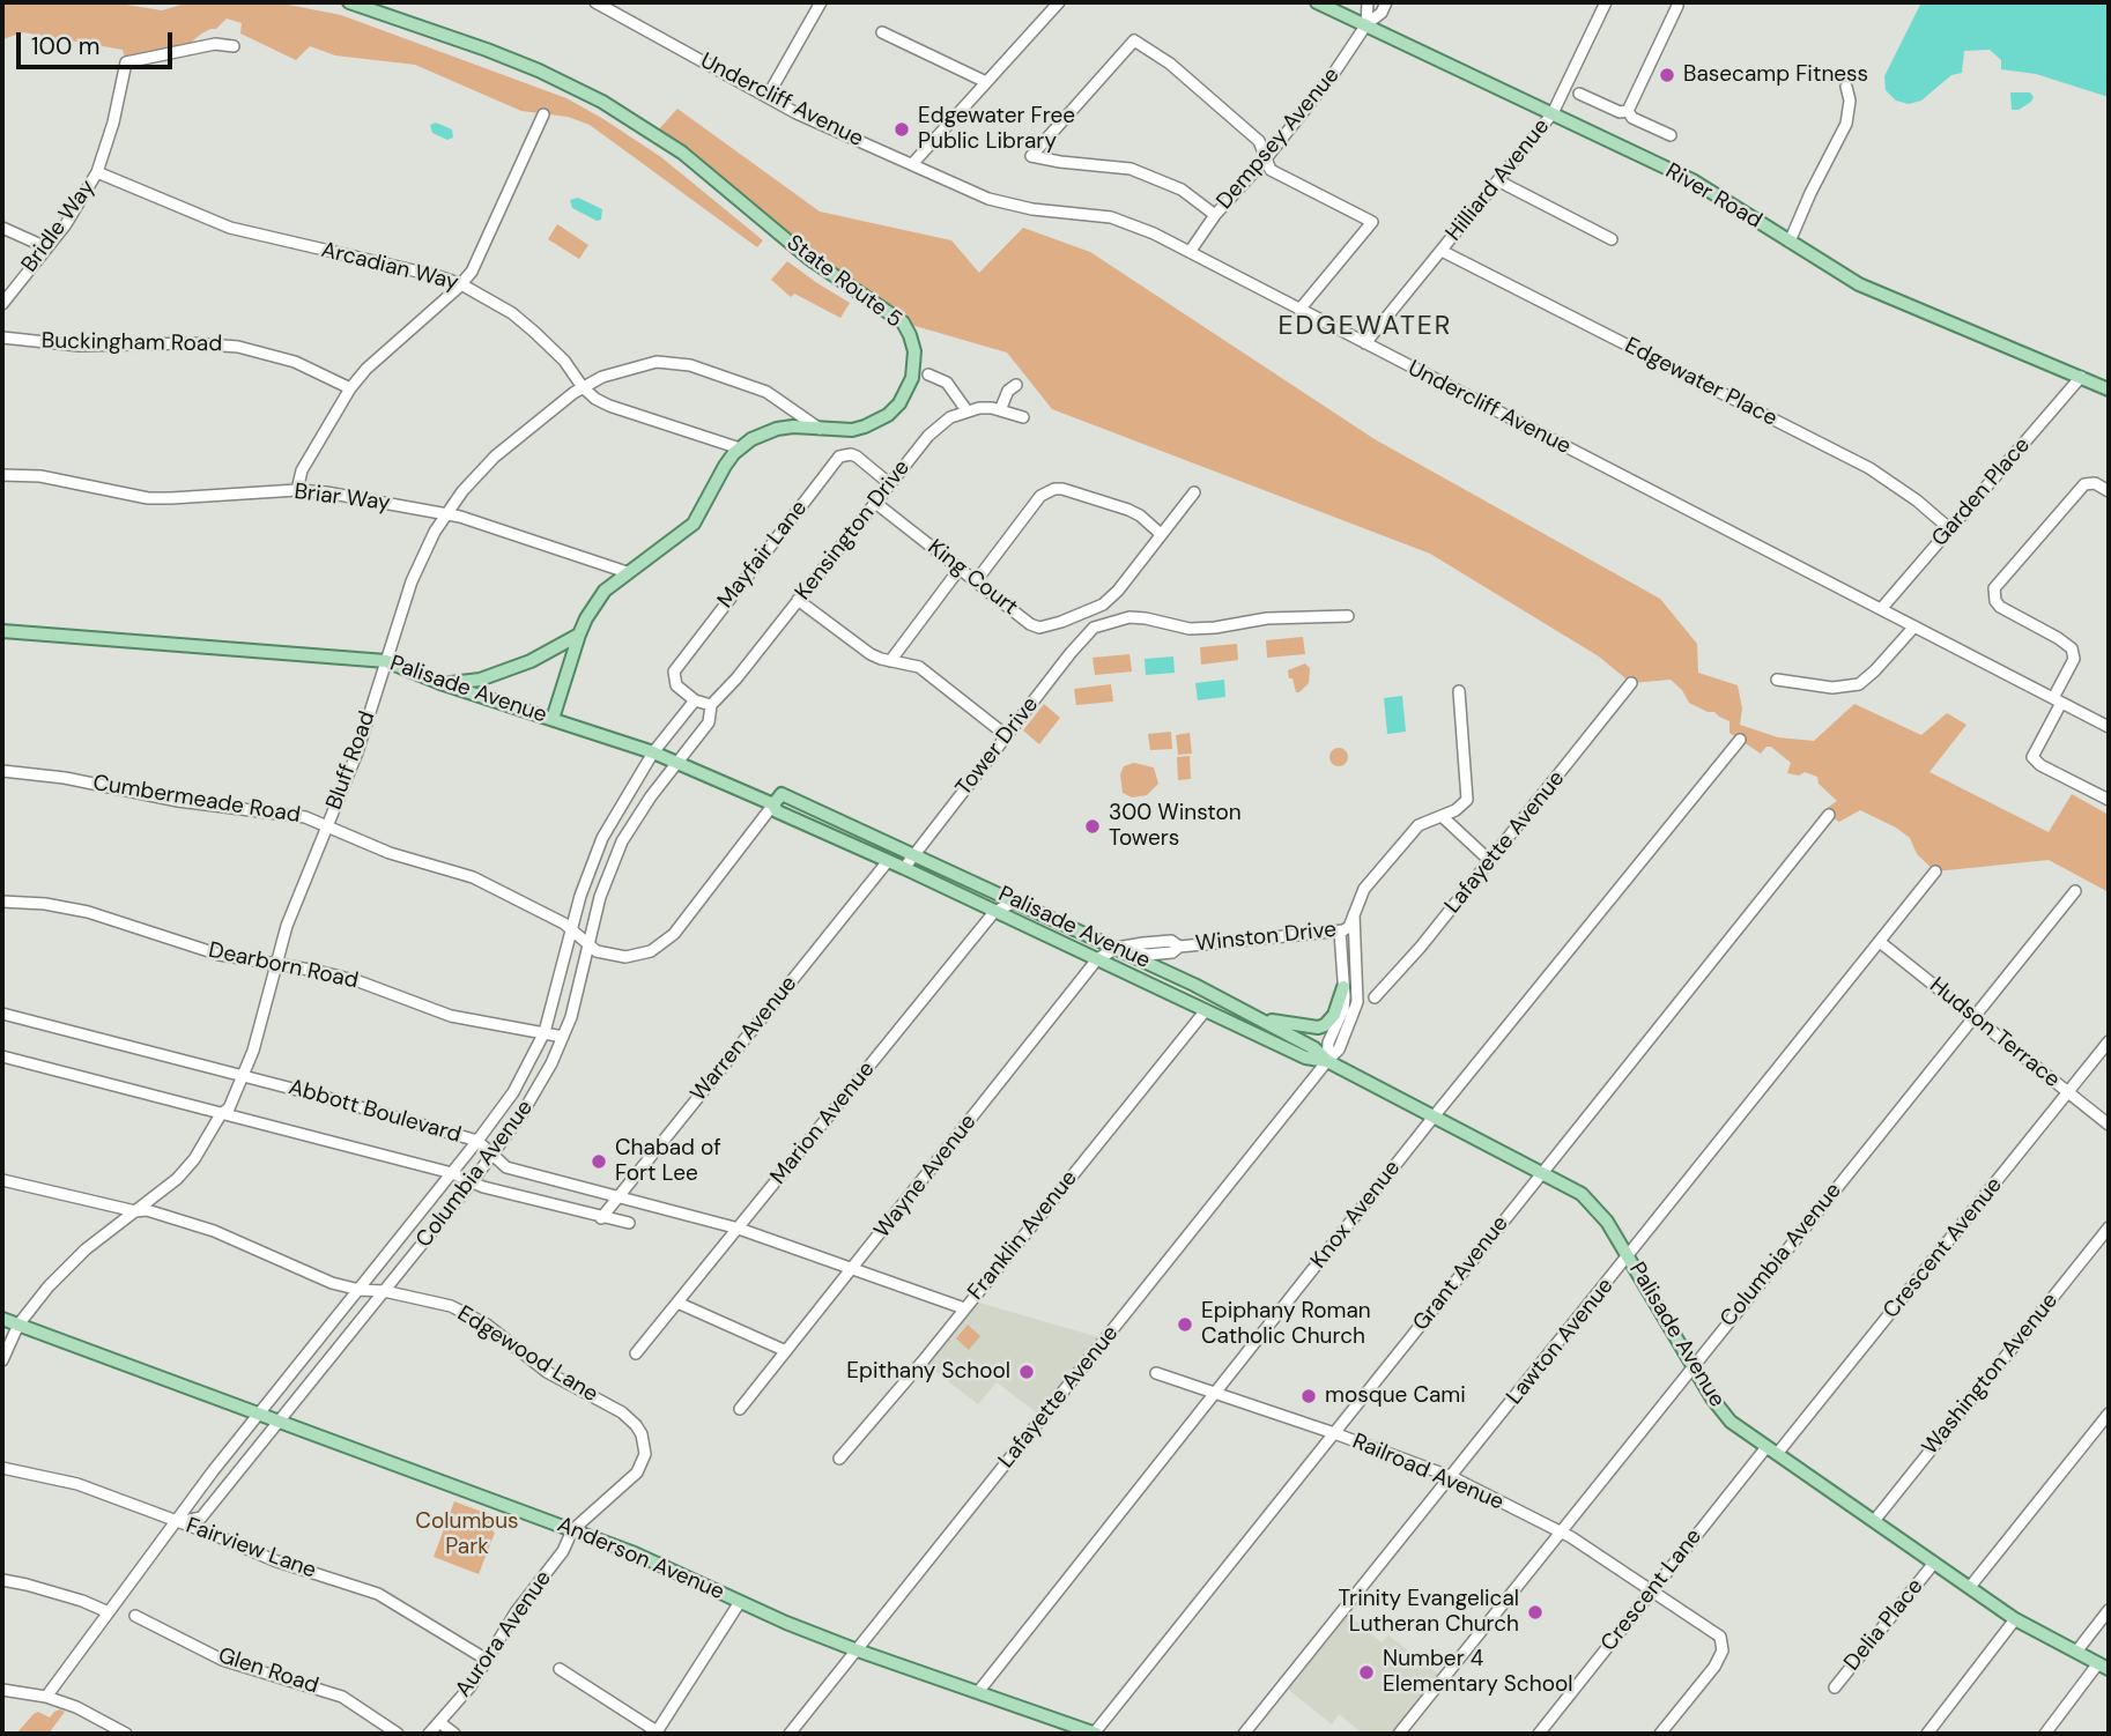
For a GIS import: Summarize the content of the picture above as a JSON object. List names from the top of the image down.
{
  "streets": {
    "main road": [
      "River Road",
      "State Route 5",
      "Palisade Avenue",
      "Anderson Avenue"
    ],
    "street": [
      "Undercliff Avenue",
      "Dempsey Avenue",
      "Hilliard Avenue",
      "Bridle Way",
      "Arcadian Way",
      "Buckingham Road",
      "Edgewater Place",
      "Garden Place",
      "Briar Way",
      "Kensington Drive",
      "Mayfair Lane",
      "King Court",
      "Tower Drive",
      "Bluff Road",
      "Cumbermeade Road",
      "Lafayette Avenue",
      "Winston Drive",
      "Dearborn Road",
      "Hudson Terrace",
      "Warren Avenue",
      "Abbott Boulevard",
      "Marion Avenue",
      "Columbia Avenue",
      "Wayne Avenue",
      "Knox Avenue",
      "Franklin Avenue",
      "Crescent Avenue",
      "Grant Avenue",
      "Lawton Avenue",
      "Edgewood Lane",
      "Washington Avenue",
      "Railroad Avenue",
      "Fairview Lane",
      "Crescent Lane",
      "Delia Place",
      "Aurora Avenue",
      "Glen Road"
    ]
  },
  "crossings": [
    ["Undercliff Avenue", "Dempsey Avenue"],
    ["Undercliff Avenue", "Hilliard Avenue"],
    ["Undercliff Avenue", "Garden Place"],
    ["Dempsey Avenue", "River Road"],
    ["Hilliard Avenue", "River Road"],
    ["Hilliard Avenue", "Edgewater Place"],
    ["River Road", "Garden Place"],
    ["Bridle Way", "Arcadian Way"],
    ["Arcadian Way", "State Route 5"],
    ["Arcadian Way", "Bluff Road"],
    ["State Route 5", "Briar Way"],
    ["State Route 5", "Palisade Avenue"],
    ["State Route 5", "Bluff Road"],
    ["Edgewater Place", "Garden Place"],
    ["Briar Way", "Bluff Road"],
    ["Kensington Drive", "Mayfair Lane"],
    ["Kensington Drive", "King Court"],
    ["Kensington Drive", "Palisade Avenue"],
    ["Kensington Drive", "Columbia Avenue"],
    ["Palisade Avenue", "Tower Drive"],
    ["Palisade Avenue", "Bluff Road"],
    ["Palisade Avenue", "Cumbermeade Road"],
    ["Palisade Avenue", "Lafayette Avenue"],
    ["Palisade Avenue", "Winston Drive"],
    ["Palisade Avenue", "Warren Avenue"],
    ["Palisade Avenue", "Marion Avenue"],
    ["Palisade Avenue", "Columbia Avenue"],
    ["Palisade Avenue", "Wayne Avenue"],
    ["Palisade Avenue", "Knox Avenue"],
    ["Palisade Avenue", "Franklin Avenue"],
    ["Palisade Avenue", "Crescent Avenue"],
    ["Palisade Avenue", "Grant Avenue"],
    ["Palisade Avenue", "Lawton Avenue"],
    ["Palisade Avenue", "Washington Avenue"],
    ["Palisade Avenue", "Crescent Lane"],
    ["Palisade Avenue", "Delia Place"],
    ["Bluff Road", "Cumbermeade Road"],
    ["Bluff Road", "Dearborn Road"],
    ["Bluff Road", "Abbott Boulevard"],
    ["Bluff Road", "Edgewood Lane"],
    ["Bluff Road", "Anderson Avenue"],
    ["Cumbermeade Road", "Columbia Avenue"],
    ["Lafayette Avenue", "Winston Drive"],
    ["Lafayette Avenue", "Anderson Avenue"],
    ["Winston Drive", "Wayne Avenue"],
    ["Dearborn Road", "Columbia Avenue"],
    ["Hudson Terrace", "Columbia Avenue"],
    ["Hudson Terrace", "Crescent Avenue"],
    ["Hudson Terrace", "Lawton Avenue"],
    ["Warren Avenue", "Abbott Boulevard"],
    ["Abbott Boulevard", "Marion Avenue"],
    ["Abbott Boulevard", "Columbia Avenue"],
    ["Columbia Avenue", "Edgewood Lane"],
    ["Columbia Avenue", "Railroad Avenue"],
    ["Columbia Avenue", "Fairview Lane"],
    ["Columbia Avenue", "Anderson Avenue"],
    ["Knox Avenue", "Railroad Avenue"],
    ["Knox Avenue", "Anderson Avenue"],
    ["Crescent Avenue", "Crescent Lane"],
    ["Grant Avenue", "Railroad Avenue"],
    ["Grant Avenue", "Anderson Avenue"],
    ["Lawton Avenue", "Railroad Avenue"],
    ["Edgewood Lane", "Anderson Avenue"],
    ["Edgewood Lane", "Aurora Avenue"],
    ["Railroad Avenue", "Crescent Lane"],
    ["Fairview Lane", "Aurora Avenue"],
    ["Anderson Avenue", "Aurora Avenue"]
  ],
  "districts": ["EDGEWATER"],
  "parks": ["Columbus Park"],
  "places": [
    "Basecamp Fitness",
    "Edgewater Free Public Library",
    "300 Winston Towers",
    "Chabad of Fort Lee",
    "Epiphany Roman Catholic Church",
    "Epithany School",
    "mosque Cami",
    "Trinity Evangelical Lutheran Church",
    "Number 4 Elementary School"
  ],
  "scale_bar": "100 m"
}
